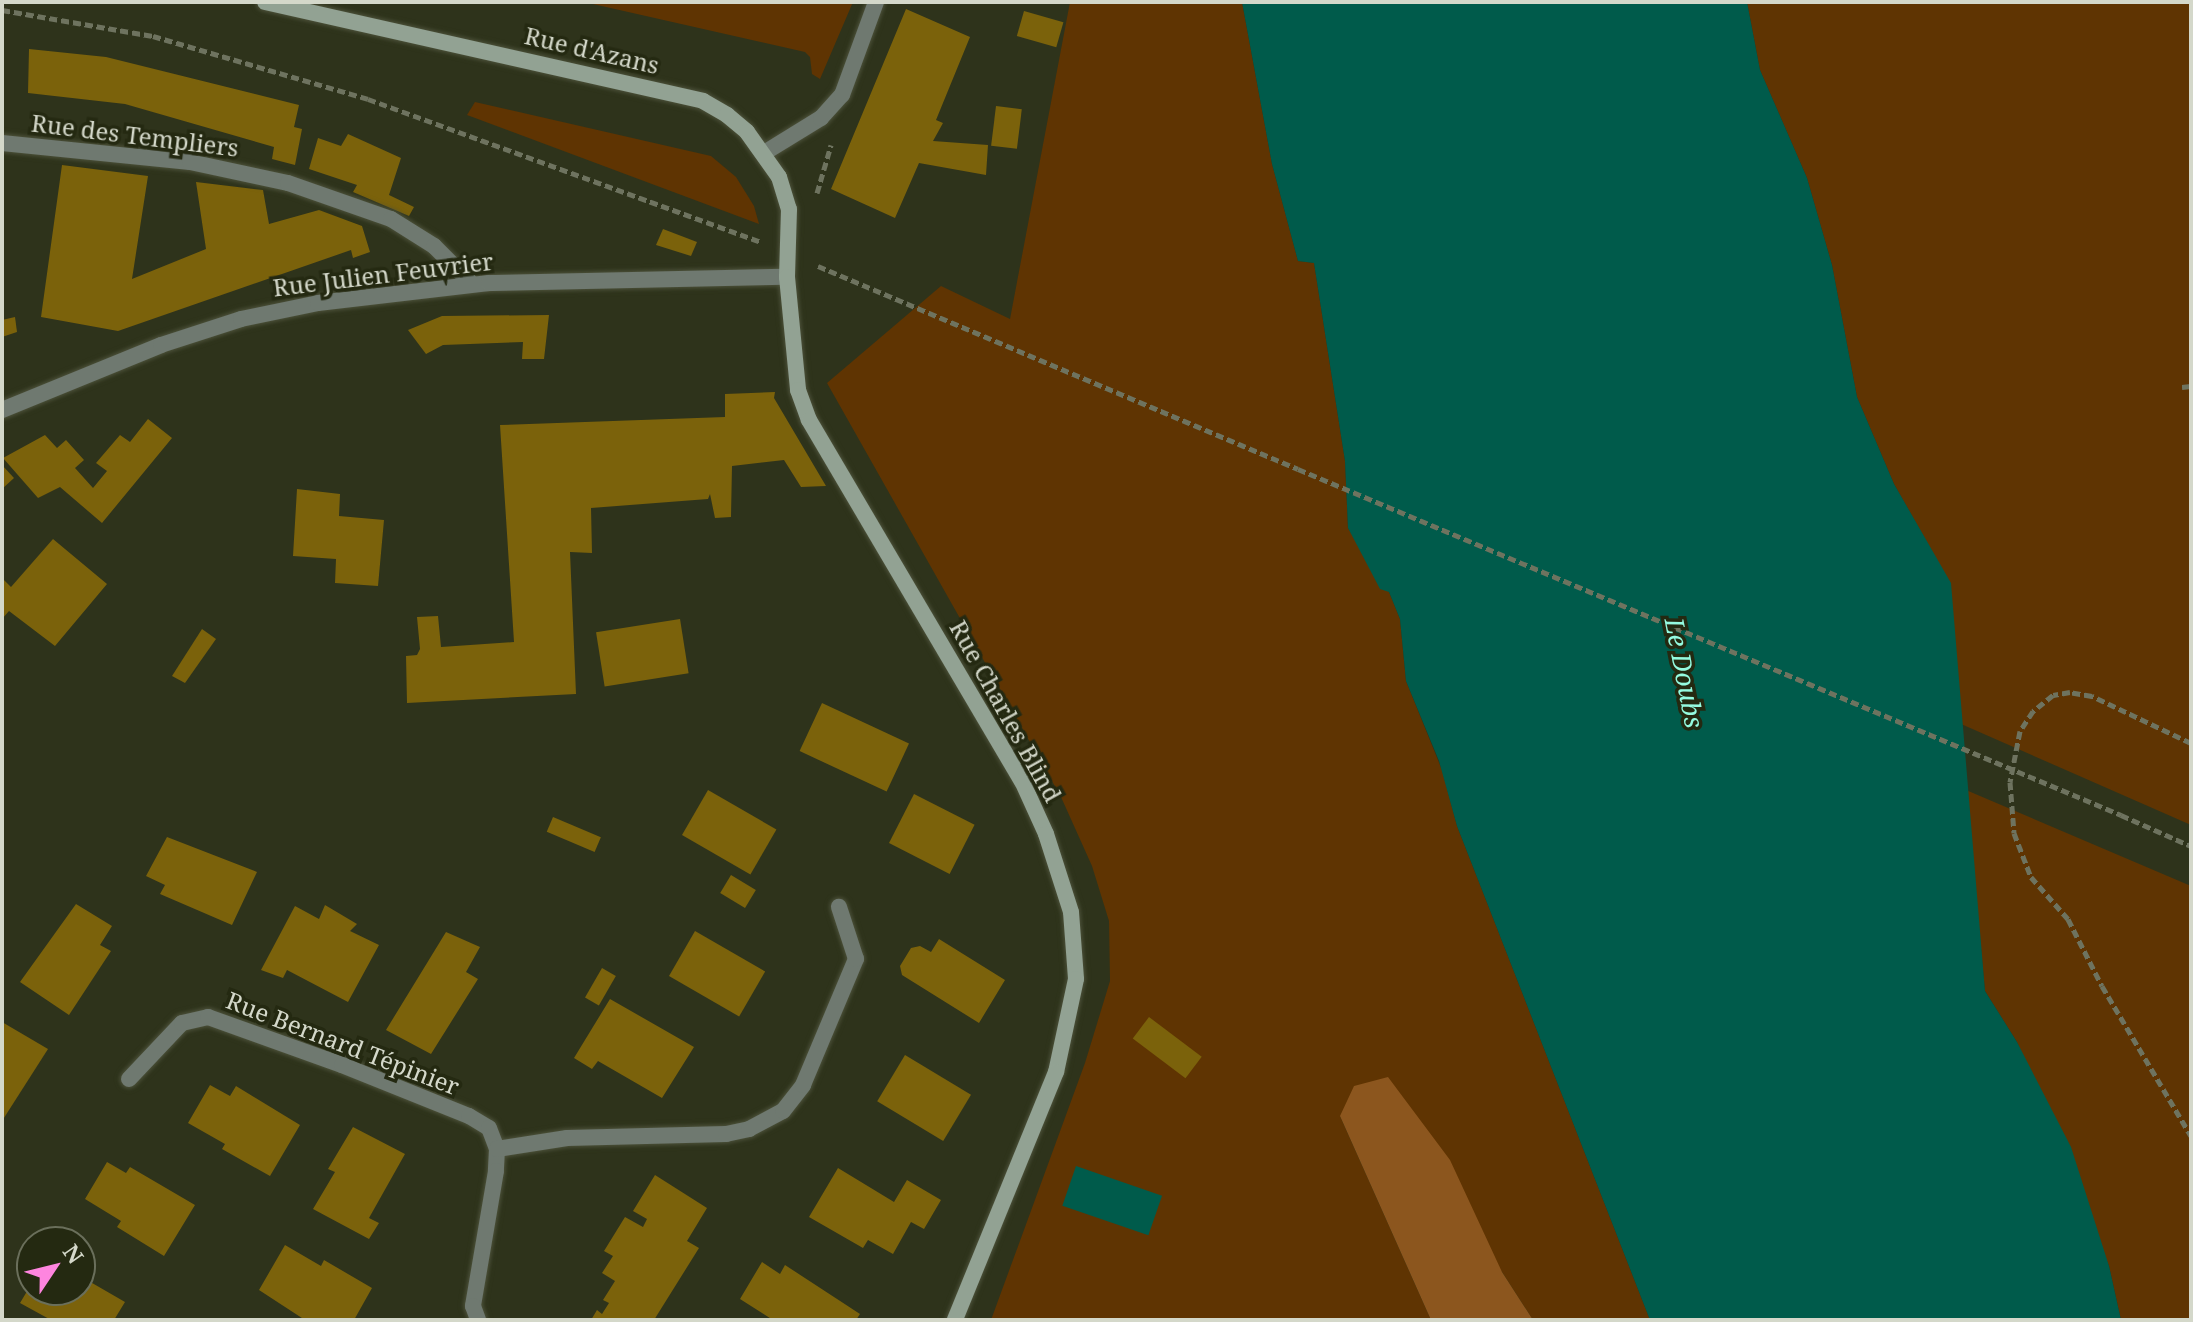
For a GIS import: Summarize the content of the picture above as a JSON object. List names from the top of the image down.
{
  "streets": {
    "street": [
      "Rue d'Azans",
      "Rue des Templiers",
      "Rue Julien Feuvrier",
      "Rue Charles Blind",
      "Rue Bernard Tépinier"
    ]
  },
  "crossings": [
    ["Rue d'Azans", "Rue Julien Feuvrier"],
    ["Rue d'Azans", "Rue Charles Blind"],
    ["Rue des Templiers", "Rue Julien Feuvrier"],
    ["Rue Julien Feuvrier", "Rue Charles Blind"]
  ],
  "water": ["Le Doubs"],
  "north": "top right"
}
